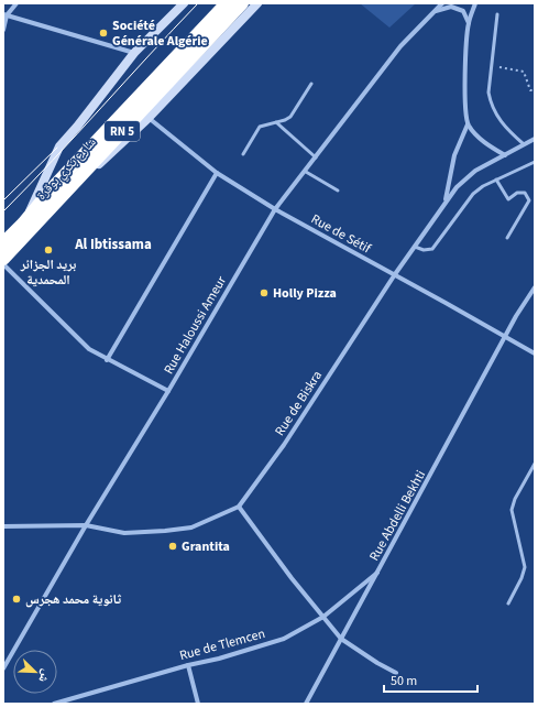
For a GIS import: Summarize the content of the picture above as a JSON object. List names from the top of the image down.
{
  "streets": {
    "highway": ["RN 5", "شارع بكري بوقرة"],
    "street": [
      "Rue de Sétif",
      "Rue Haloussi Ameur",
      "Rue de Biskra",
      "Rue Abdelli Bekhti",
      "Rue de Tlemcen"
    ]
  },
  "crossings": [
    ["Rue de Sétif", "Rue Haloussi Ameur"],
    ["Rue de Sétif", "Rue de Biskra"],
    ["Rue de Sétif", "Rue Abdelli Bekhti"],
    ["Rue Abdelli Bekhti", "Rue de Tlemcen"]
  ],
  "districts": ["Al Ibtissama"],
  "places": [
    "Société Générale Algérie",
    "بريد الجزائر المحمدية",
    "Holly Pizza",
    "Grantita",
    "ثانوية محمد هجرس"
  ],
  "scale_bar": "50 m",
  "north": "bottom right"
}
